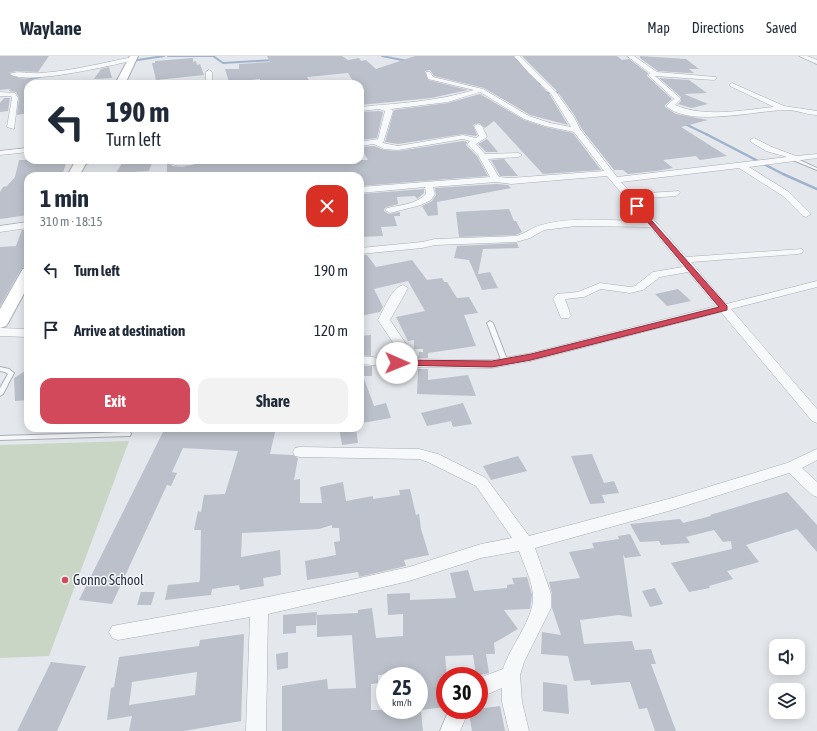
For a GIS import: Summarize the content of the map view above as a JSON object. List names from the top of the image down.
{
  "places": ["Gonno School"],
  "page": {
    "header": "Waylane",
    "nav": ["Map", "Directions", "Saved"],
    "turn": ["190 m", "Turn left"],
    "heading": ["1 min", "310 m · 18:15"],
    "list": [
      {
        "name": "Turn left",
        "value": "190 m"
      },
      {
        "name": "Arrive at destination",
        "value": "120 m"
      }
    ],
    "buttons": ["Exit", "Share"],
    "speed": "25 km/h",
    "limit": "30"
  }
}
